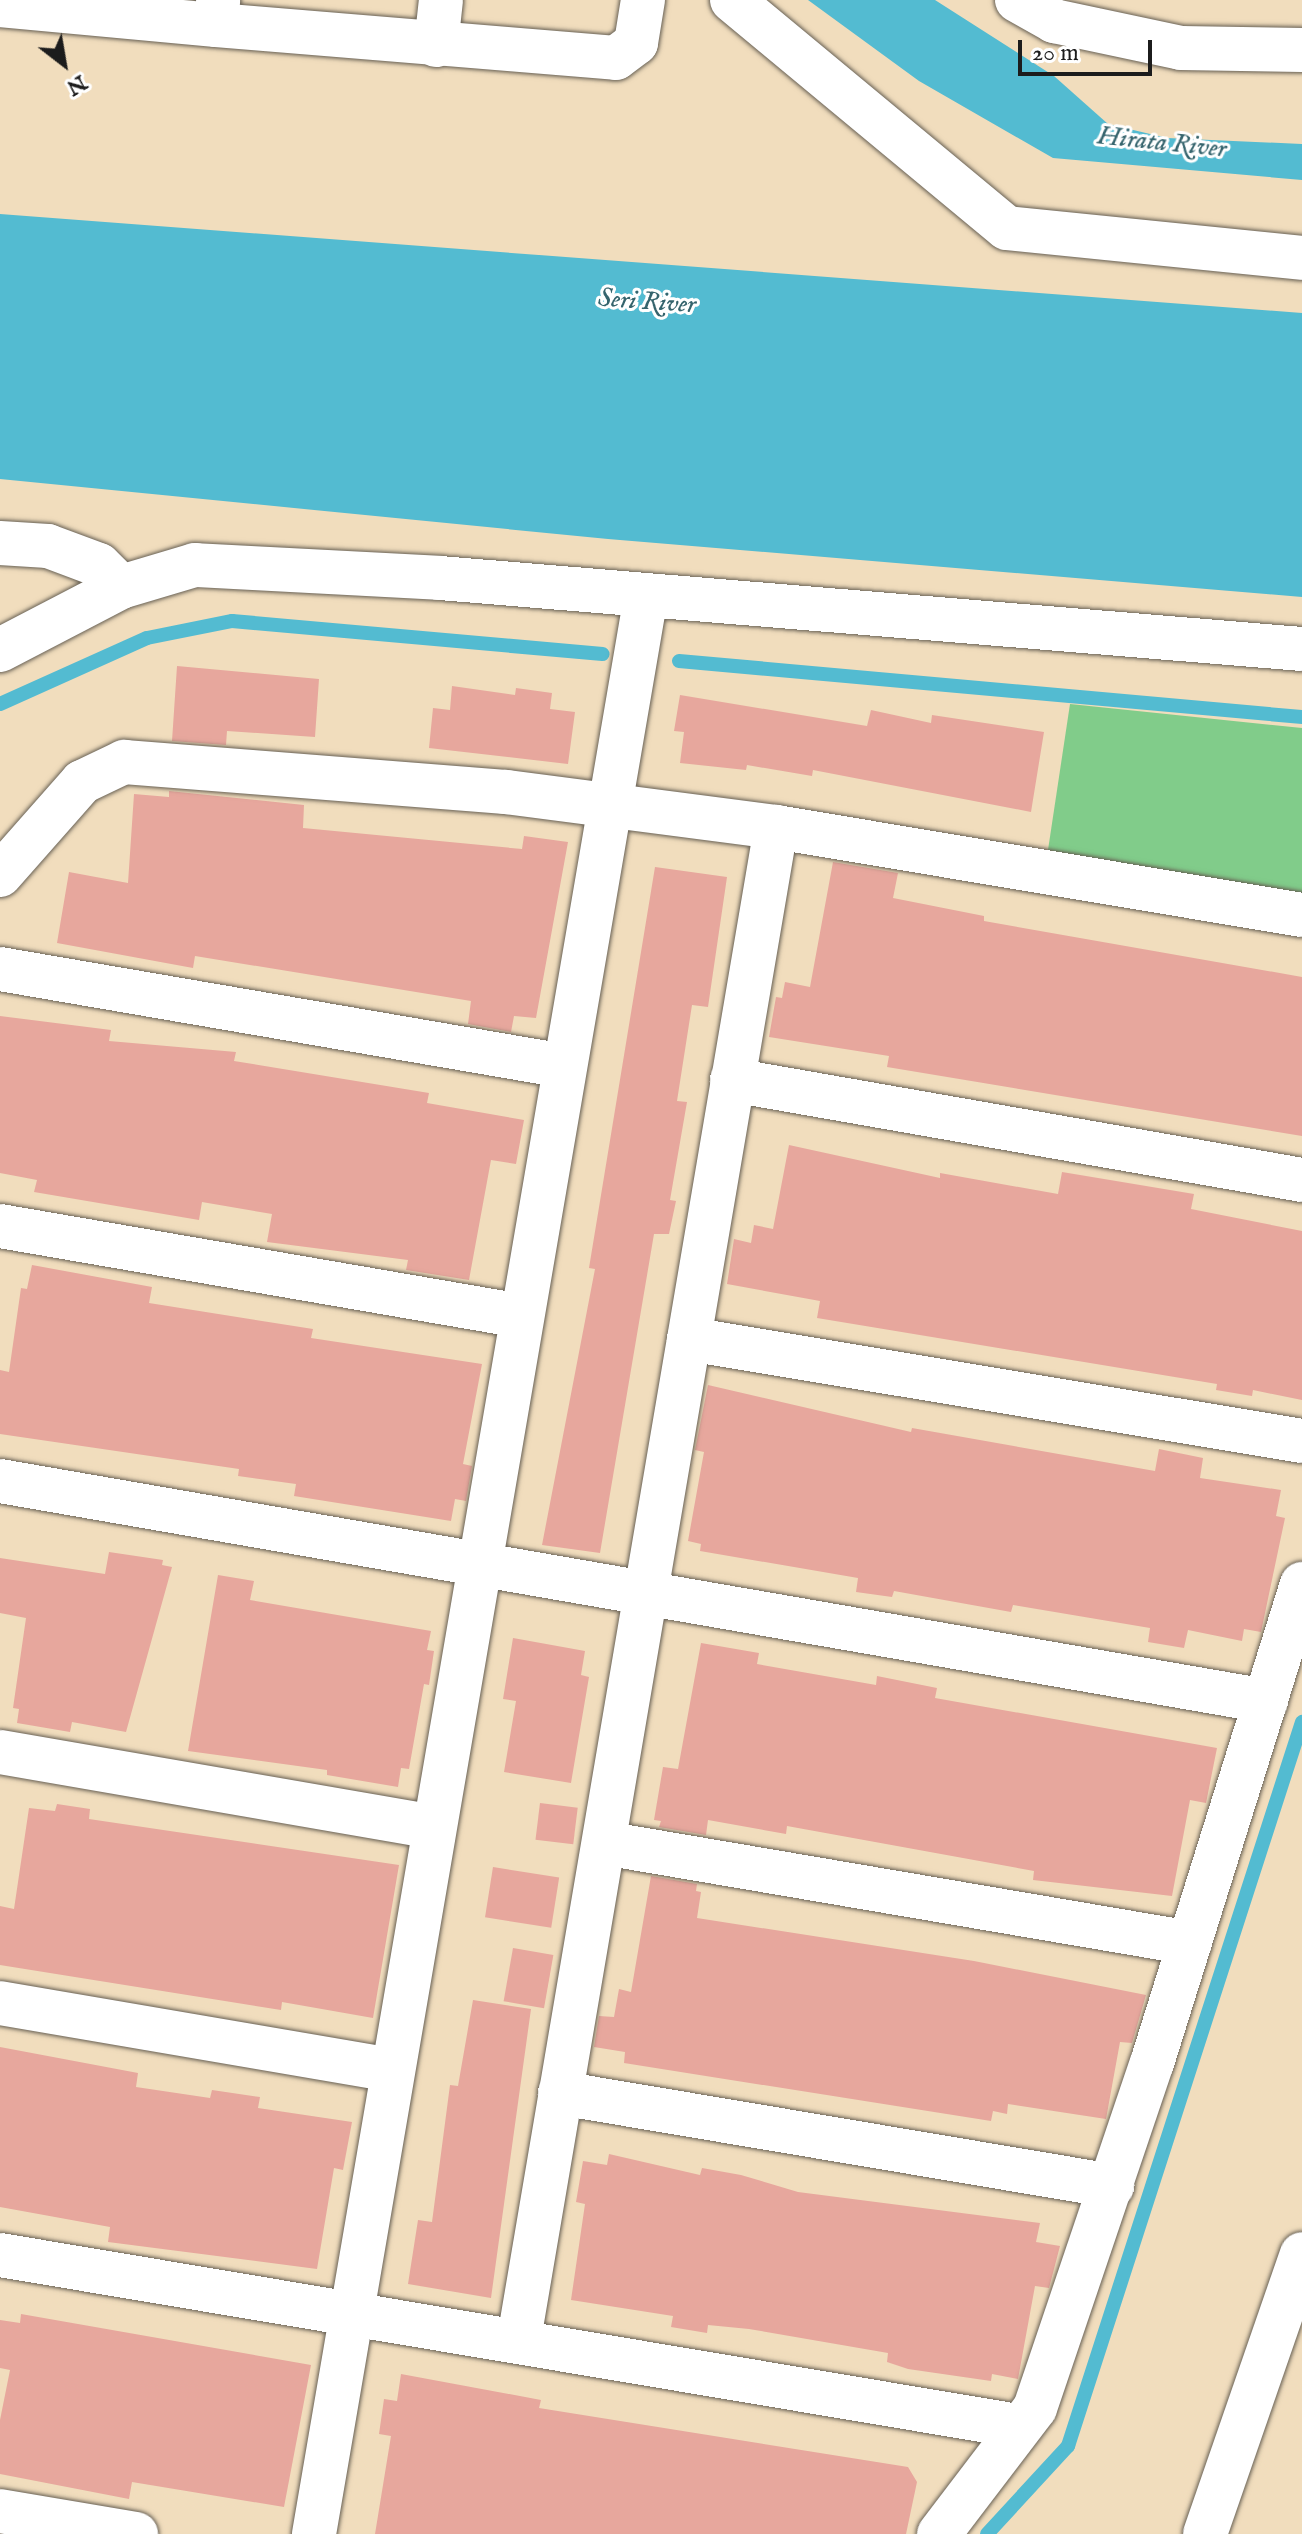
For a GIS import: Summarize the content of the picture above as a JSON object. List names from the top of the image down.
{
  "water": ["Hirata River", "Seri River"],
  "scale_bar": "20 m",
  "north": "bottom right"
}
